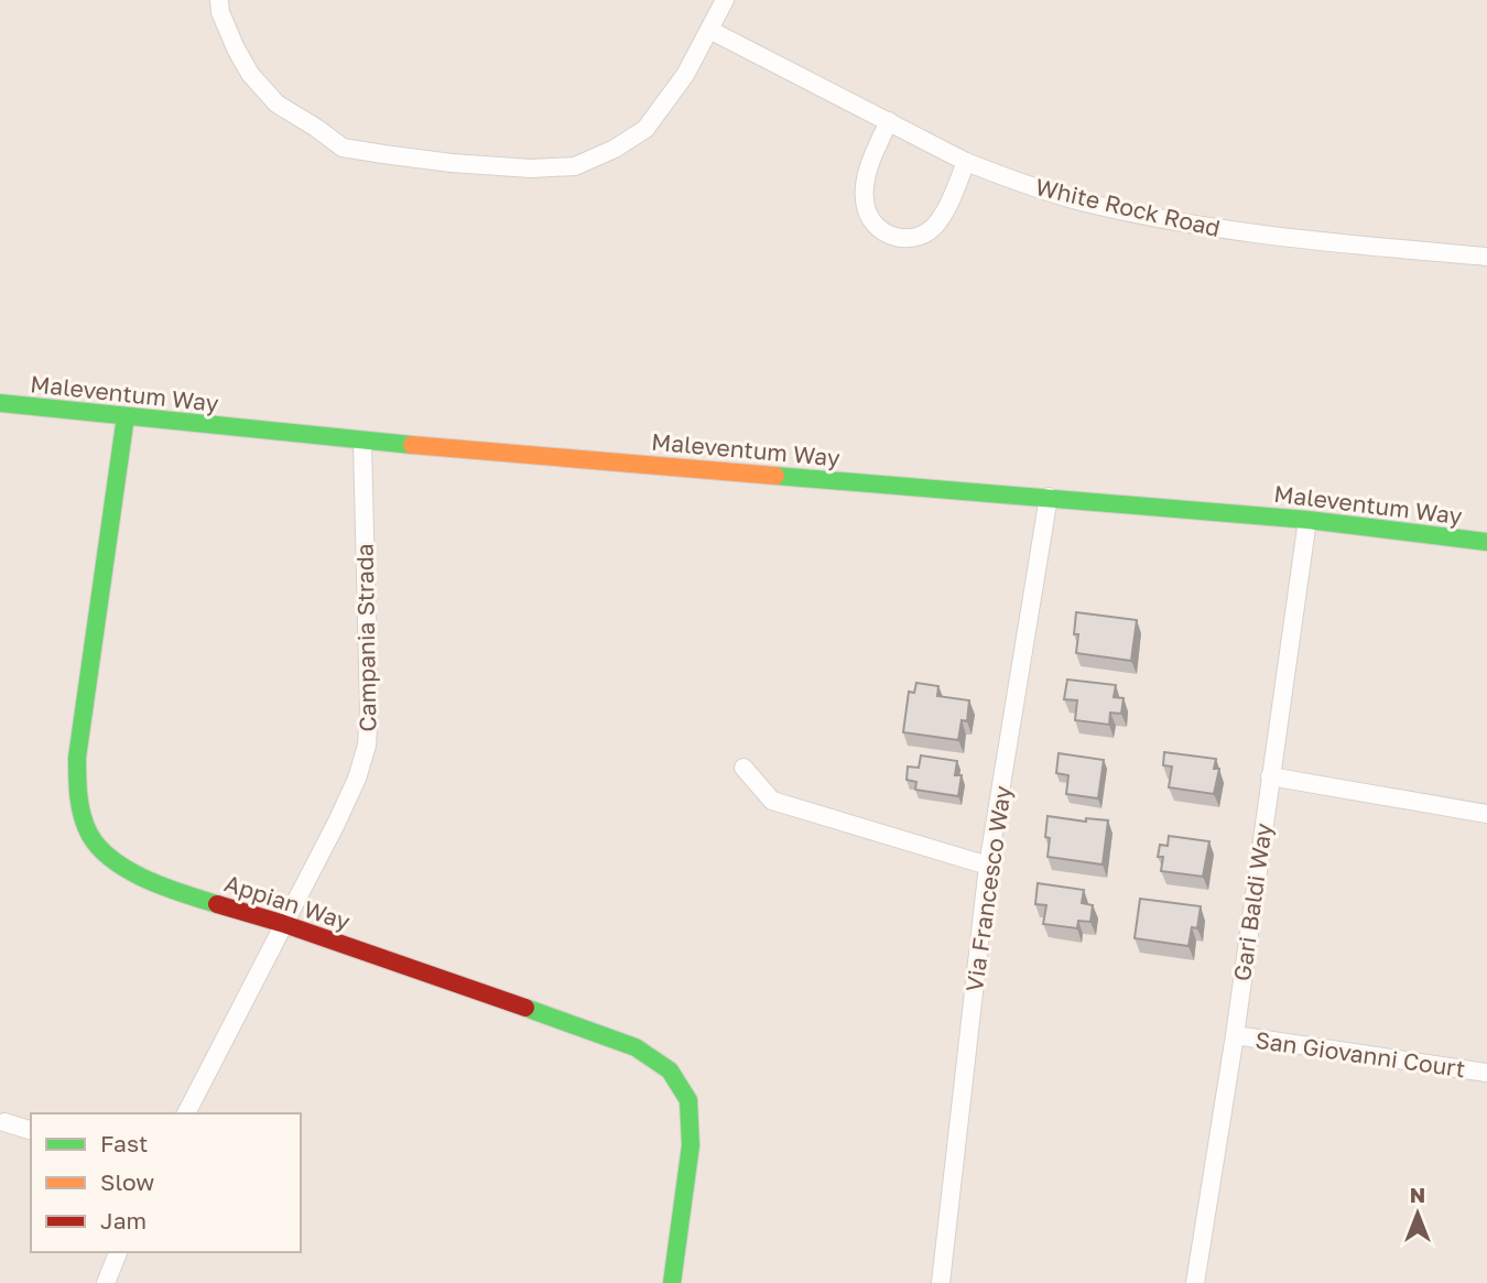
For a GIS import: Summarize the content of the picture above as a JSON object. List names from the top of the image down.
{
  "streets": {
    "street": [
      "White Rock Road",
      "Maleventum Way",
      "Campania Strada",
      "Via Francesco Way",
      "Appian Way",
      "Gari Baldi Way",
      "San Giovanni Court"
    ]
  },
  "crossings": [
    ["Maleventum Way", "Campania Strada"],
    ["Maleventum Way", "Via Francesco Way"],
    ["Maleventum Way", "Appian Way"],
    ["Maleventum Way", "Gari Baldi Way"],
    ["Campania Strada", "Appian Way"],
    ["Gari Baldi Way", "San Giovanni Court"]
  ],
  "legend": ["Fast", "Slow", "Jam"],
  "north": "top"
}
